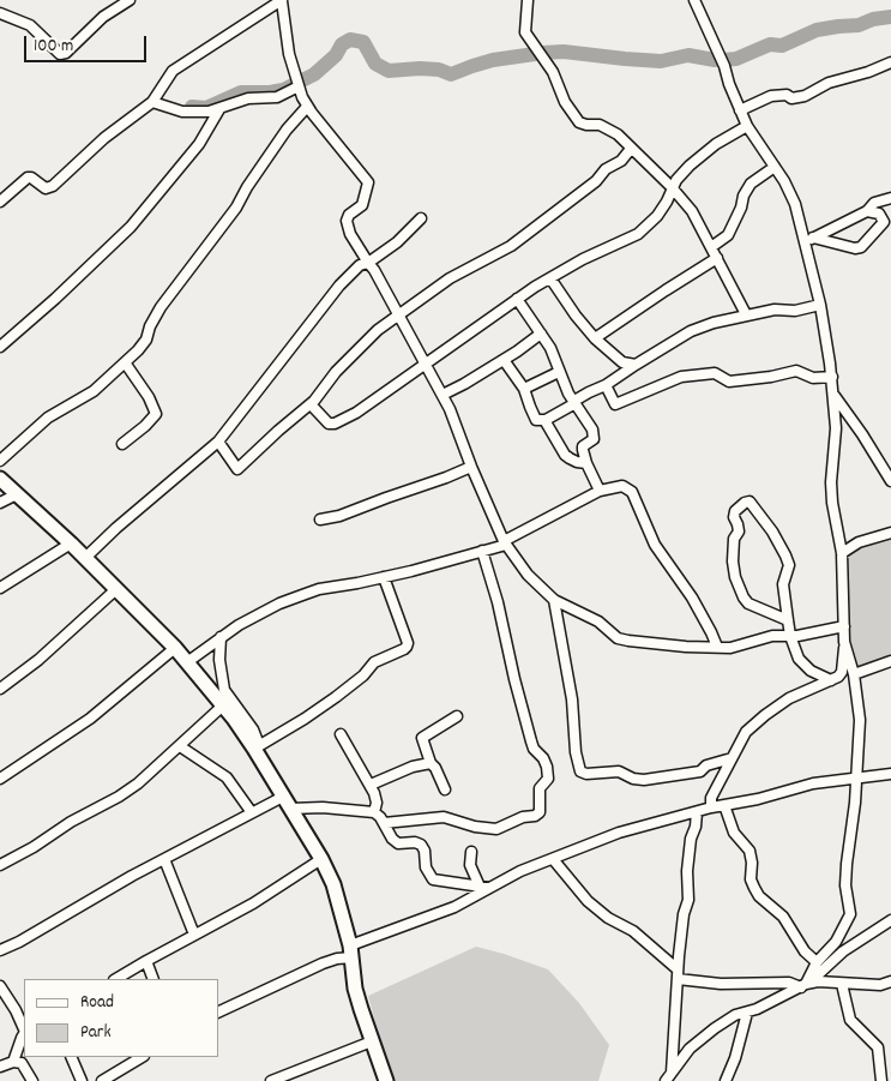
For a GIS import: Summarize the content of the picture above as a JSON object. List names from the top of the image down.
{
  "legend": ["Road", "Park"],
  "scale_bar": "100 m"
}
